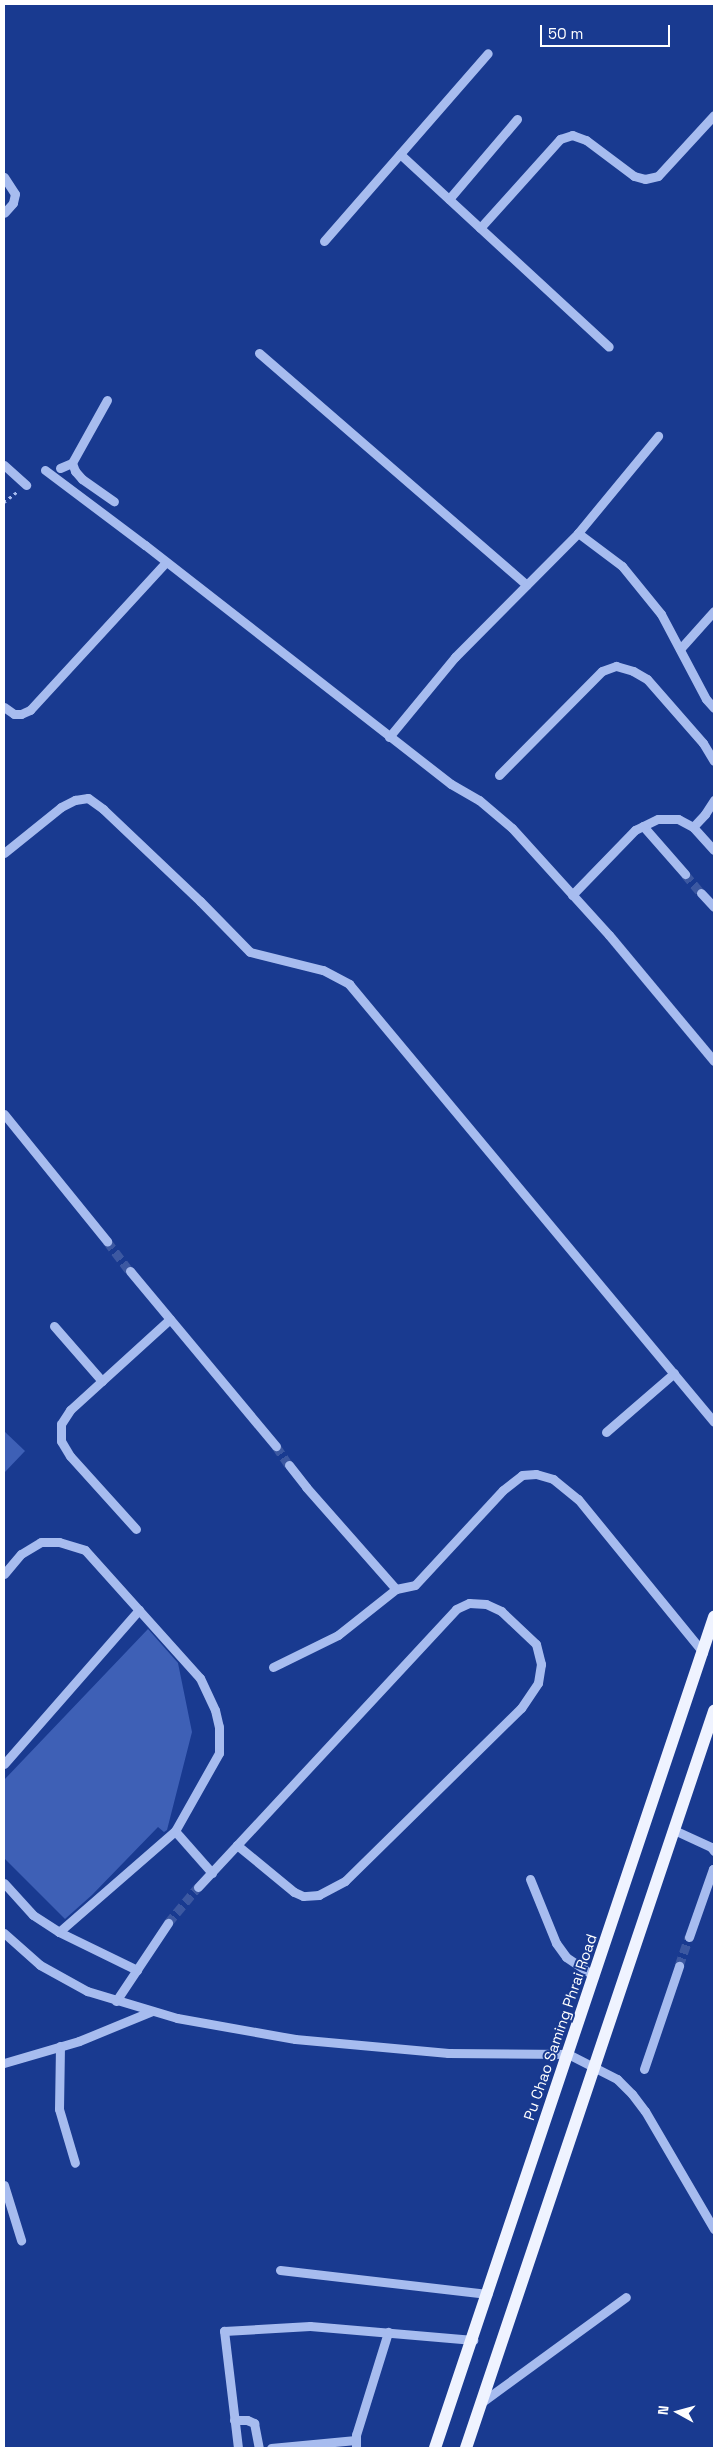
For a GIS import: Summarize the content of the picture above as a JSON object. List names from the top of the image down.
{
  "streets": {
    "main road": ["Pu Chao Saming Phrai Road"]
  },
  "scale_bar": "50 m",
  "north": "left"
}
